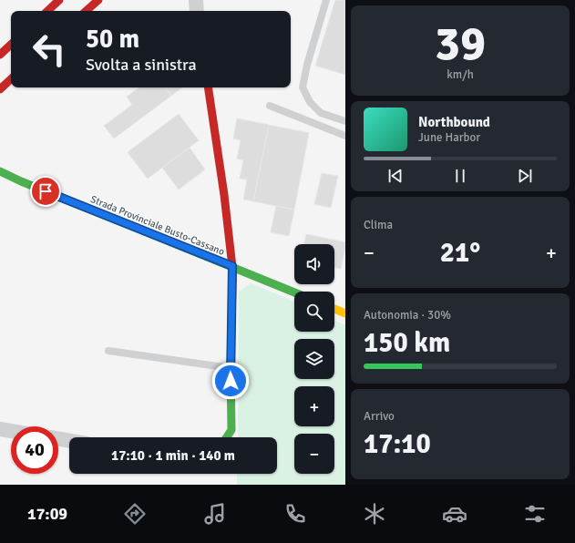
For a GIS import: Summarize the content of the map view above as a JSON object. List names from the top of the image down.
{
  "streets": {
    "main road": ["Strada Provinciale Busto-Cassano"]
  },
  "page": {
    "tile": [
      ["39", "km/h"],
      "Clima",
      ["Autonomia · 30%", "150 km"],
      ["Arrivo", "17:10"]
    ],
    "turn": ["50 m", "Svolta a sinistra"],
    "song": ["Northbound", "June Harbor"],
    "heat": ["−", "21°", "+"],
    "map_buttons": ["+", "−"],
    "limit": "40",
    "trip": "17:10 · 1 min · 140 m",
    "tabs": "17:09"
  }
}
